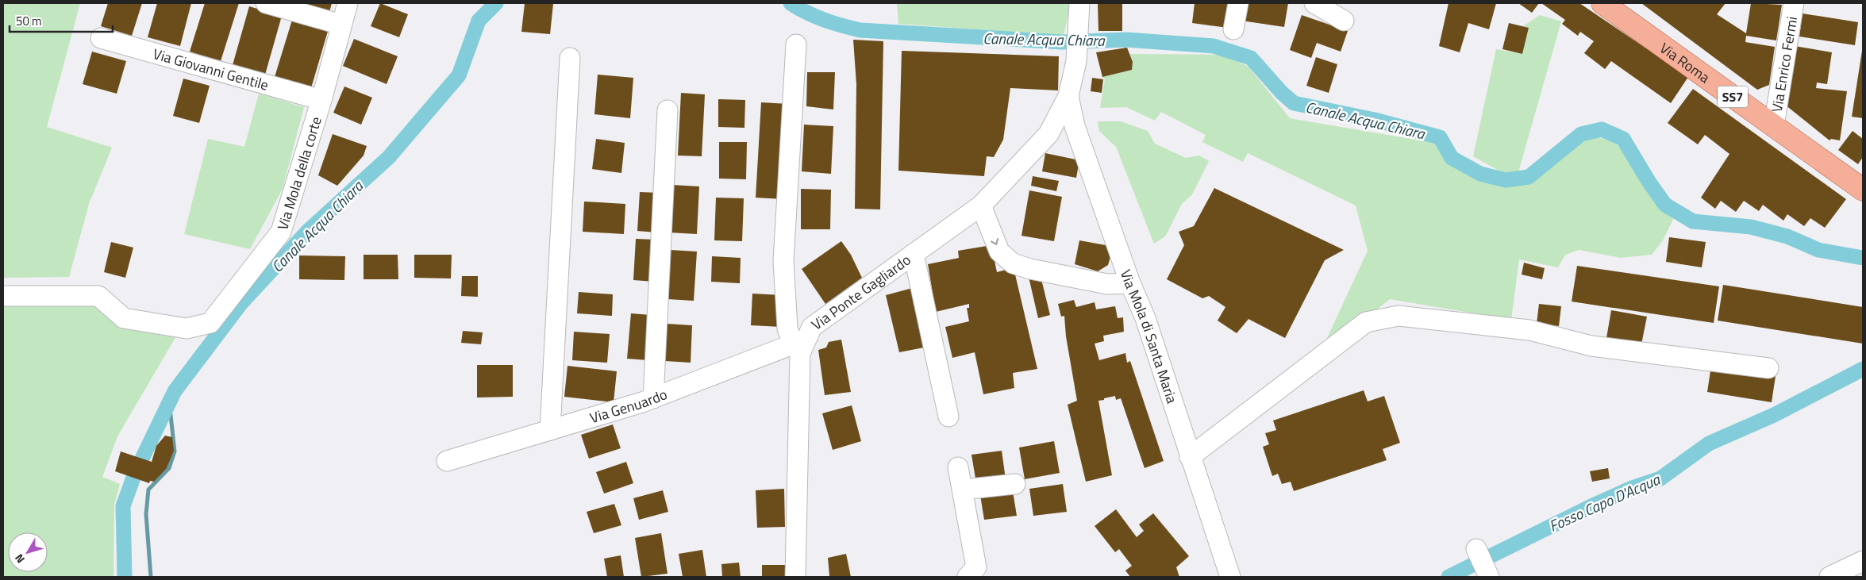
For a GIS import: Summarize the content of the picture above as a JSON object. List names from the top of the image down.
{
  "streets": {
    "main road": ["Via Roma", "SS7"],
    "street": [
      "Via Enrico Fermi",
      "Via Giovanni Gentile",
      "Via Mola della corte",
      "Via Ponte Gagliardo",
      "Via Mola di Santa Maria",
      "Via Genuardo"
    ]
  },
  "crossings": [
    ["Via Roma", "Via Enrico Fermi"],
    ["Via Giovanni Gentile", "Via Mola della corte"],
    ["Via Ponte Gagliardo", "Via Mola di Santa Maria"],
    ["Via Ponte Gagliardo", "Via Genuardo"]
  ],
  "water": ["Canale Acqua Chiara", "Fosso Capo D'Acqua"],
  "scale_bar": "50 m",
  "north": "bottom left"
}
